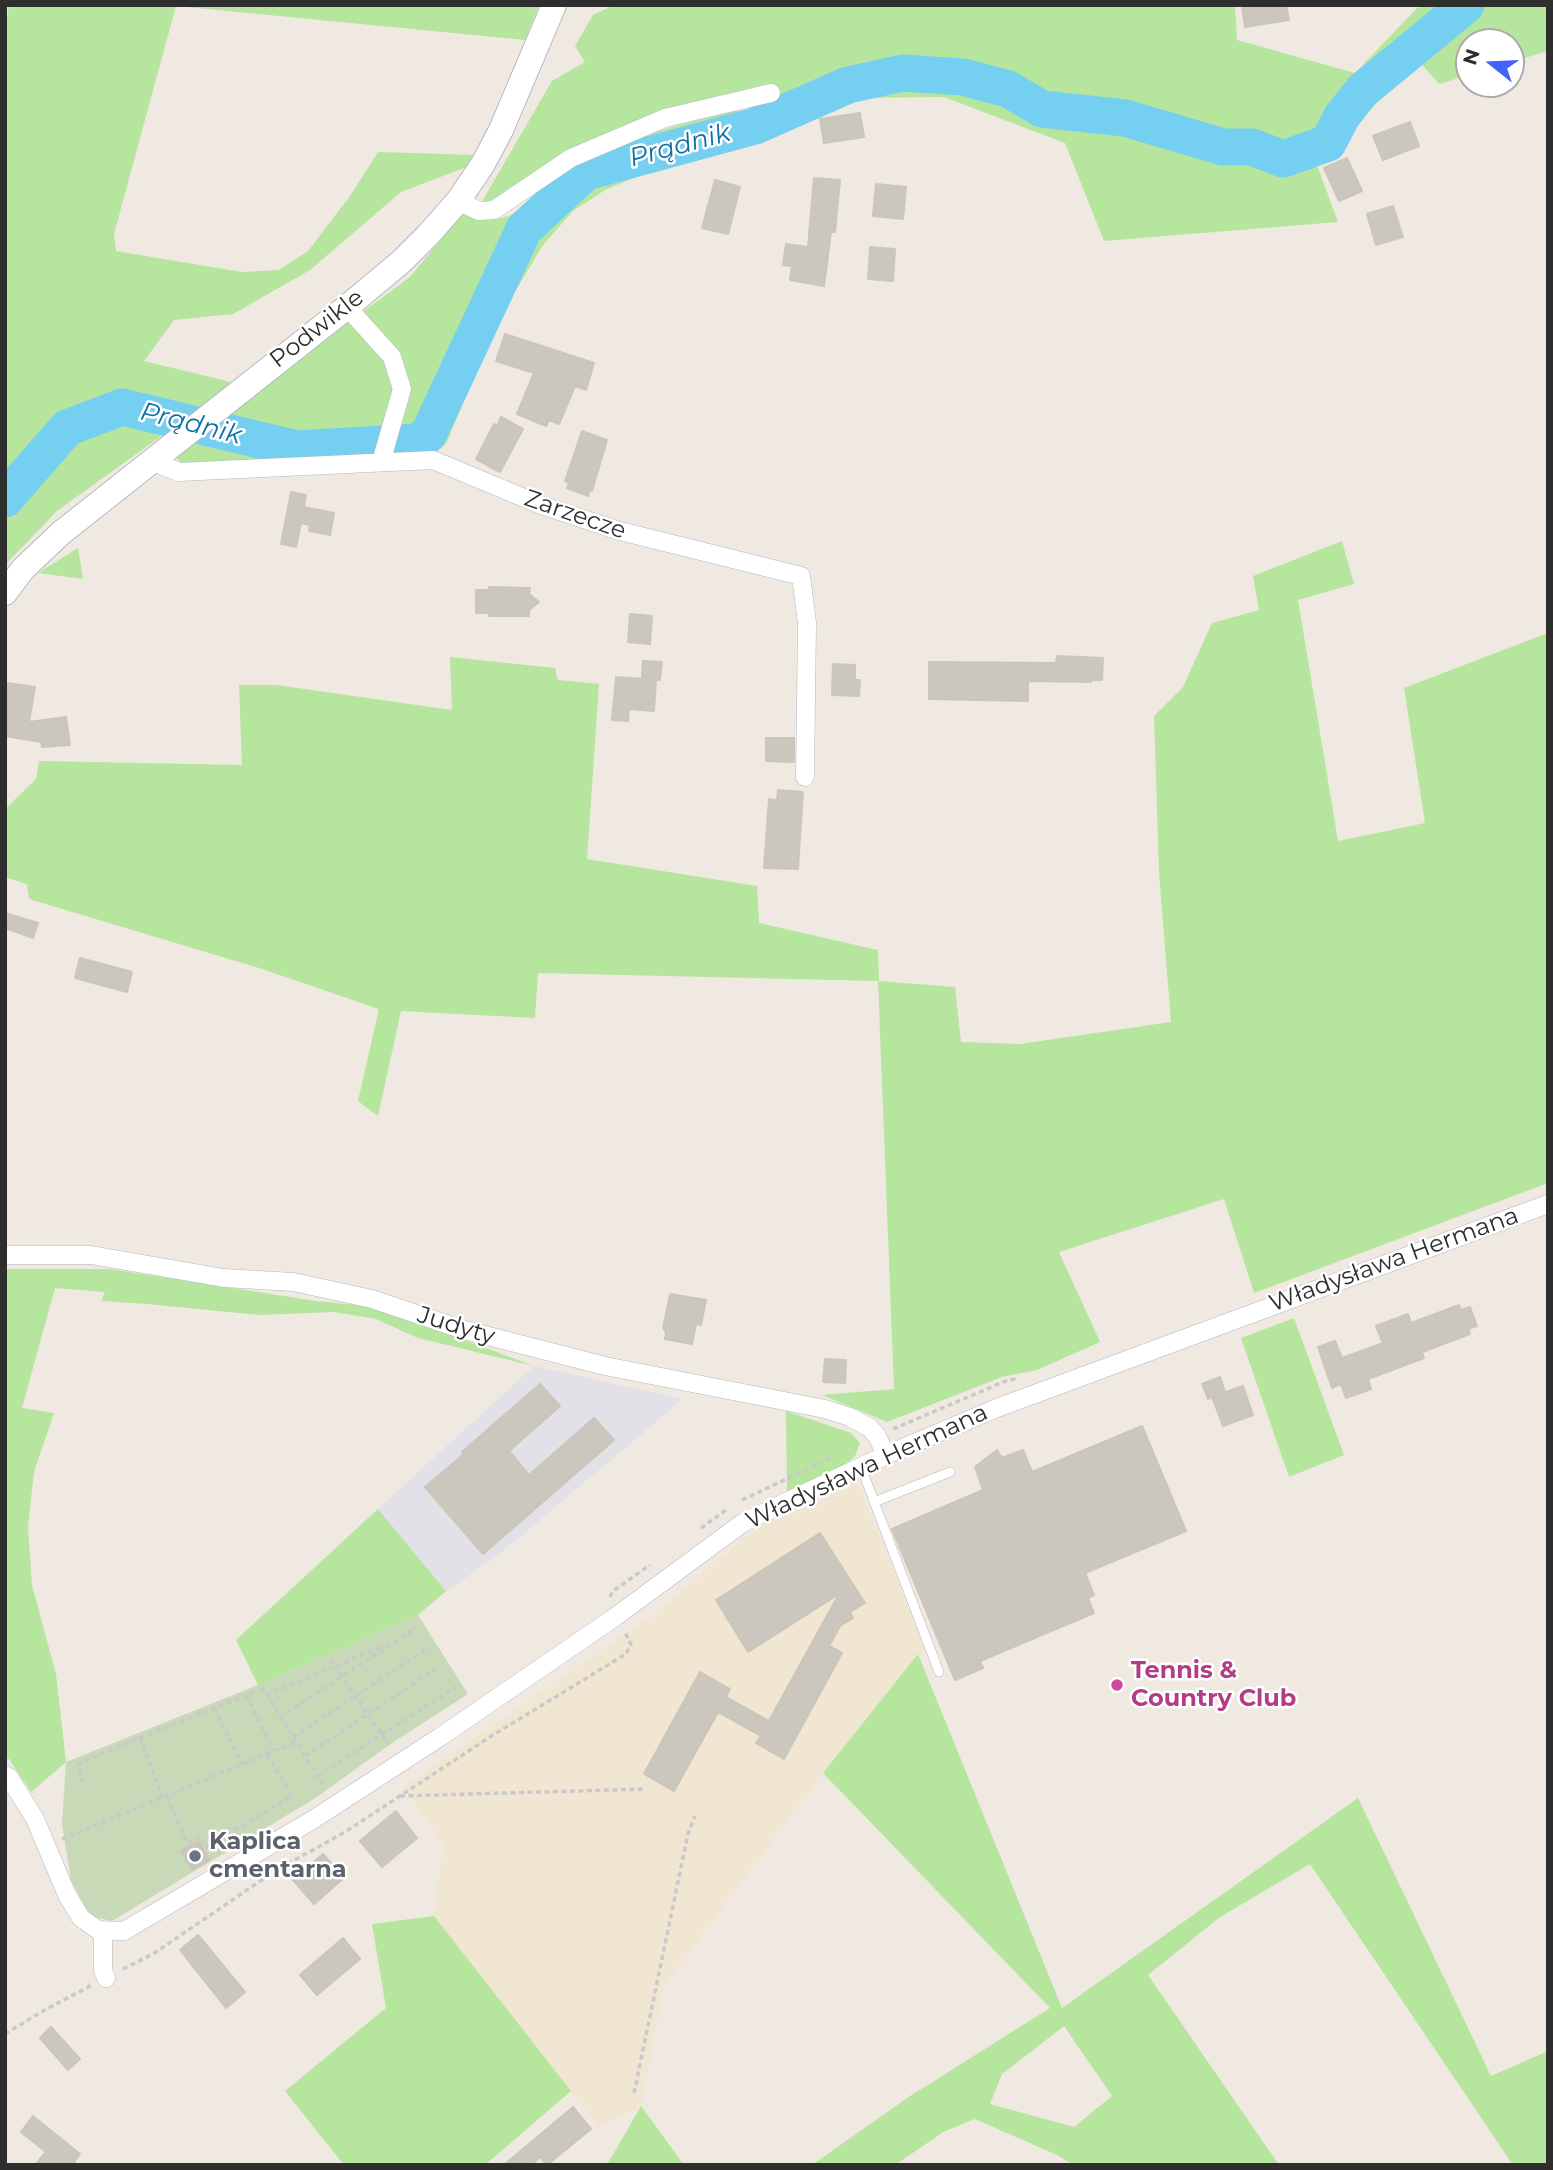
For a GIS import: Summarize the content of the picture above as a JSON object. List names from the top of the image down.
{
  "streets": {
    "street": [
      "Podwikle",
      "Zarzecze",
      "Władysława Hermana",
      "Judyty"
    ]
  },
  "crossings": [
    ["Podwikle", "Zarzecze"],
    ["Władysława Hermana", "Judyty"]
  ],
  "water": ["Prądnik"],
  "places": ["Tennis & Country Club", "Kaplica cmentarna"],
  "north": "left"
}
